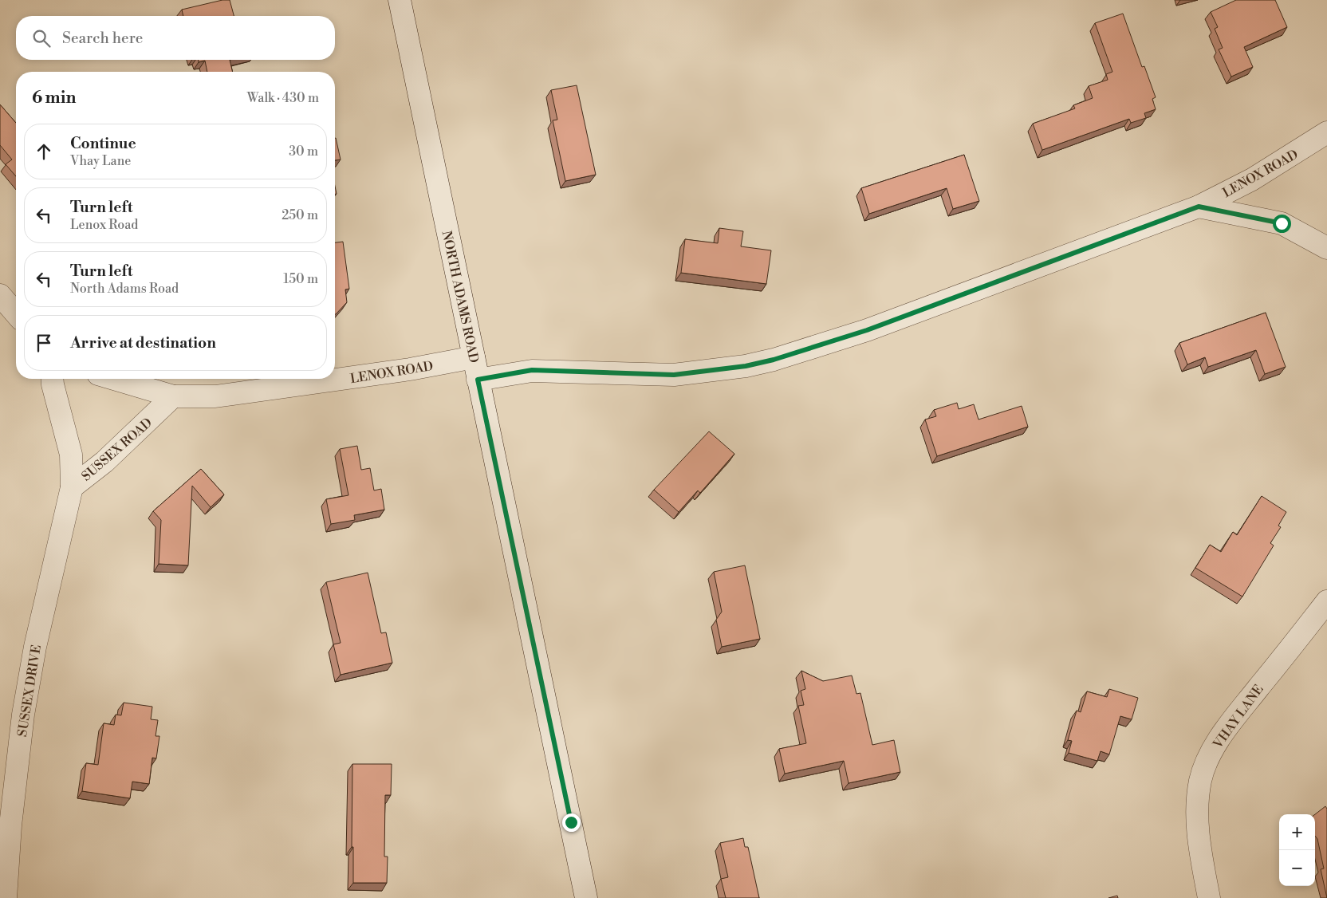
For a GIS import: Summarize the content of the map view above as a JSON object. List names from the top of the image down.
{
  "streets": {
    "street": [
      "LENOX ROAD",
      "NORTH ADAMS ROAD",
      "SUSSEX ROAD",
      "SUSSEX DRIVE",
      "VHAY LANE"
    ]
  },
  "crossings": [
    ["LENOX ROAD", "NORTH ADAMS ROAD"],
    ["LENOX ROAD", "SUSSEX ROAD"],
    ["SUSSEX ROAD", "SUSSEX DRIVE"]
  ],
  "page": {
    "search": "Search here",
    "heading": ["6 min", "Walk · 430 m"],
    "list": [
      ["Continue", "Vhay Lane", "30 m"],
      ["Turn left", "Lenox Road", "250 m"],
      ["Turn left", "North Adams Road", "150 m"],
      "Arrive at destination"
    ],
    "map_buttons": ["+", "−"]
  }
}
